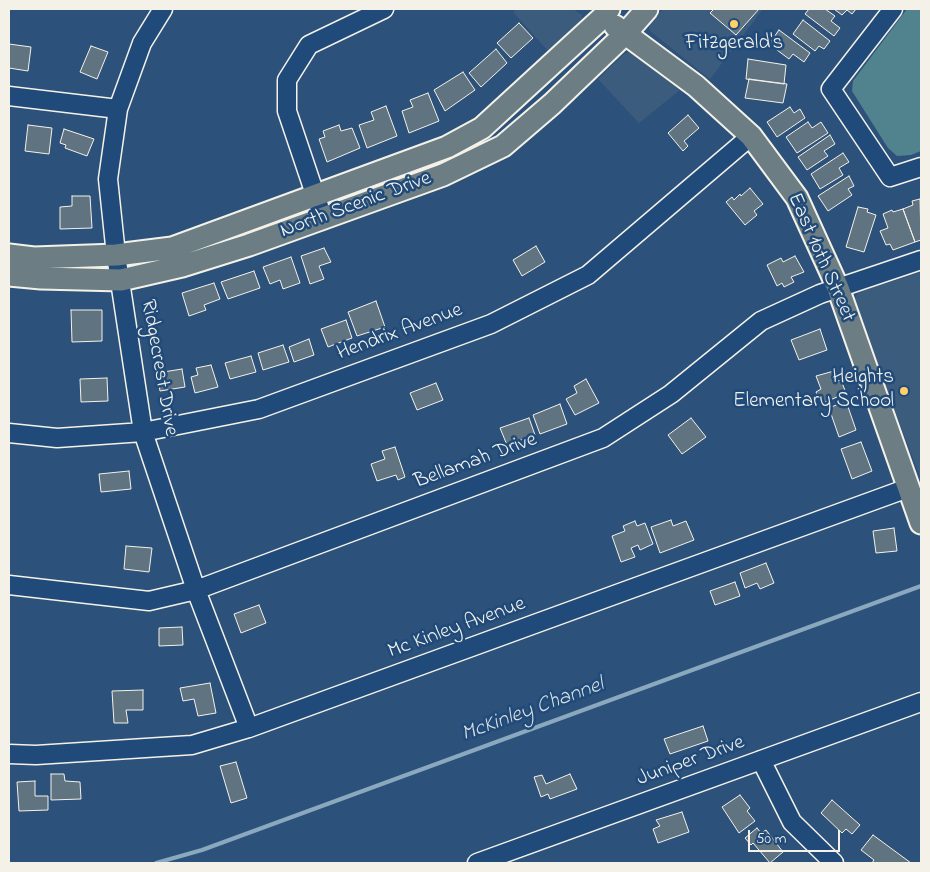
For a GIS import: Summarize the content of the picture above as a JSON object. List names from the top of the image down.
{
  "streets": {
    "main road": ["North Scenic Drive", "East 10th Street"],
    "street": [
      "Hendrix Avenue",
      "Ridgecrest Drive",
      "Bellamah Drive",
      "Mc Kinley Avenue",
      "Juniper Drive"
    ]
  },
  "crossings": [
    ["North Scenic Drive", "East 10th Street"],
    ["North Scenic Drive", "Ridgecrest Drive"],
    ["East 10th Street", "Hendrix Avenue"],
    ["East 10th Street", "Bellamah Drive"],
    ["East 10th Street", "Mc Kinley Avenue"],
    ["Hendrix Avenue", "Ridgecrest Drive"],
    ["Ridgecrest Drive", "Bellamah Drive"],
    ["Ridgecrest Drive", "Mc Kinley Avenue"]
  ],
  "water": ["McKinley Channel"],
  "places": ["Fitzgerald's", "Heights Elementary School"],
  "scale_bar": "50 m"
}
